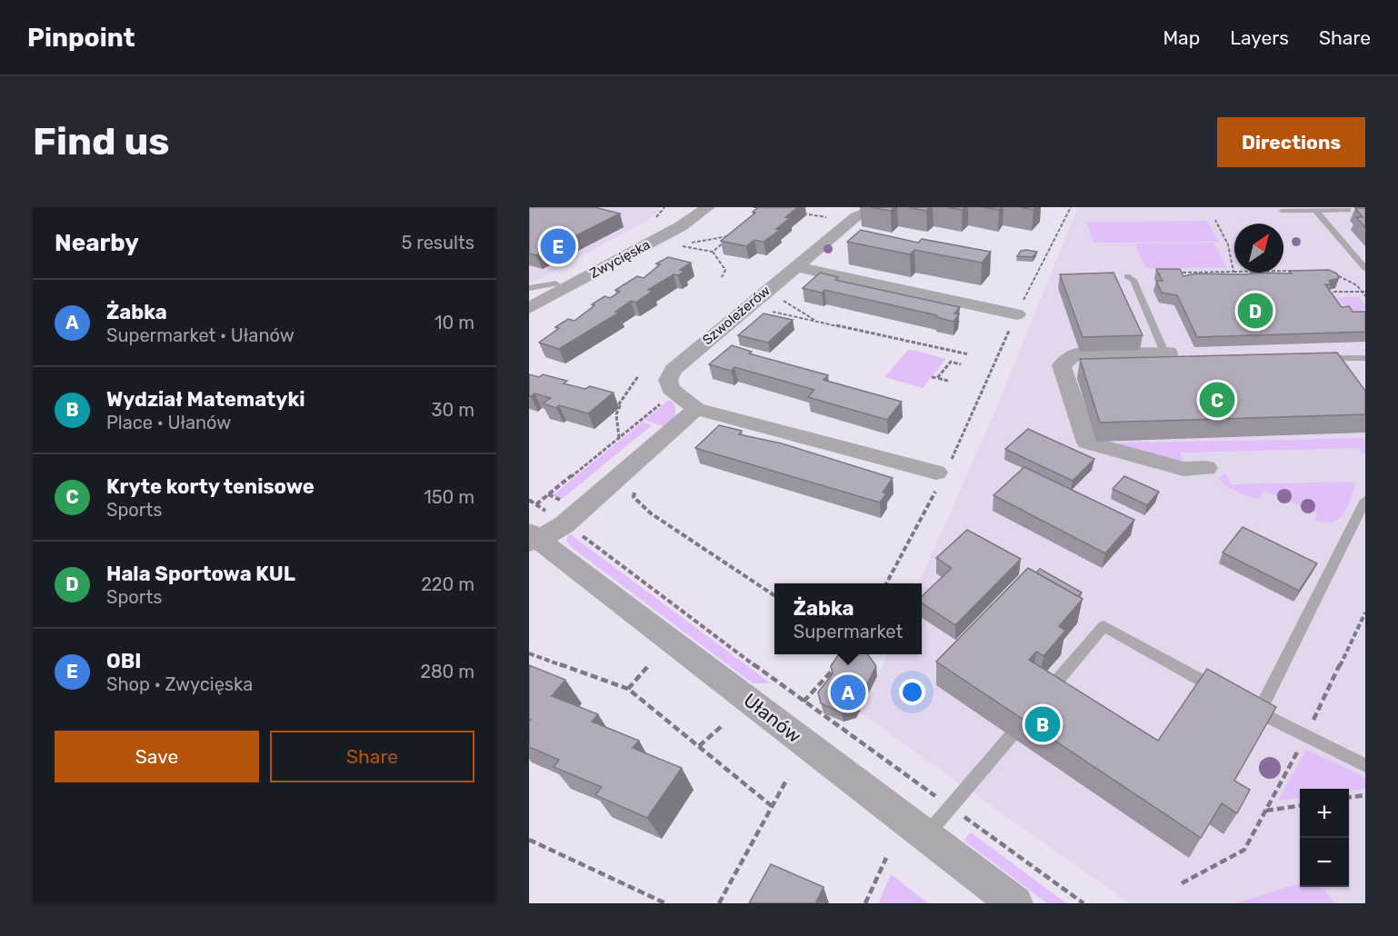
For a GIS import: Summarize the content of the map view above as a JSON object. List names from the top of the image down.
{
  "streets": {
    "street": ["Zwycięska", "Szwoleżerów", "Ułanów"]
  },
  "north": "top right",
  "page": {
    "header": "Pinpoint",
    "nav": ["Map", "Layers", "Share"],
    "buttons": [
      "Directions",
      ["Save", "Share"]
    ],
    "title": "Find us",
    "heading": ["Nearby", "5 results"],
    "pins": [
      "E",
      "D",
      "C",
      "A",
      "B"
    ],
    "list": [
      {
        "mark": "A",
        "name": "Żabka",
        "note": "Supermarket · Ułanów",
        "value": "10 m"
      },
      {
        "mark": "B",
        "name": "Wydział Matematyki",
        "note": "Place · Ułanów",
        "value": "30 m"
      },
      {
        "mark": "C",
        "name": "Kryte korty tenisowe",
        "note": "Sports",
        "value": "150 m"
      },
      {
        "mark": "D",
        "name": "Hala Sportowa KUL",
        "note": "Sports",
        "value": "220 m"
      },
      {
        "mark": "E",
        "name": "OBI",
        "note": "Shop · Zwycięska",
        "value": "280 m"
      }
    ],
    "popup": ["Żabka", "Supermarket"],
    "map_buttons": ["+", "−"]
  }
}
